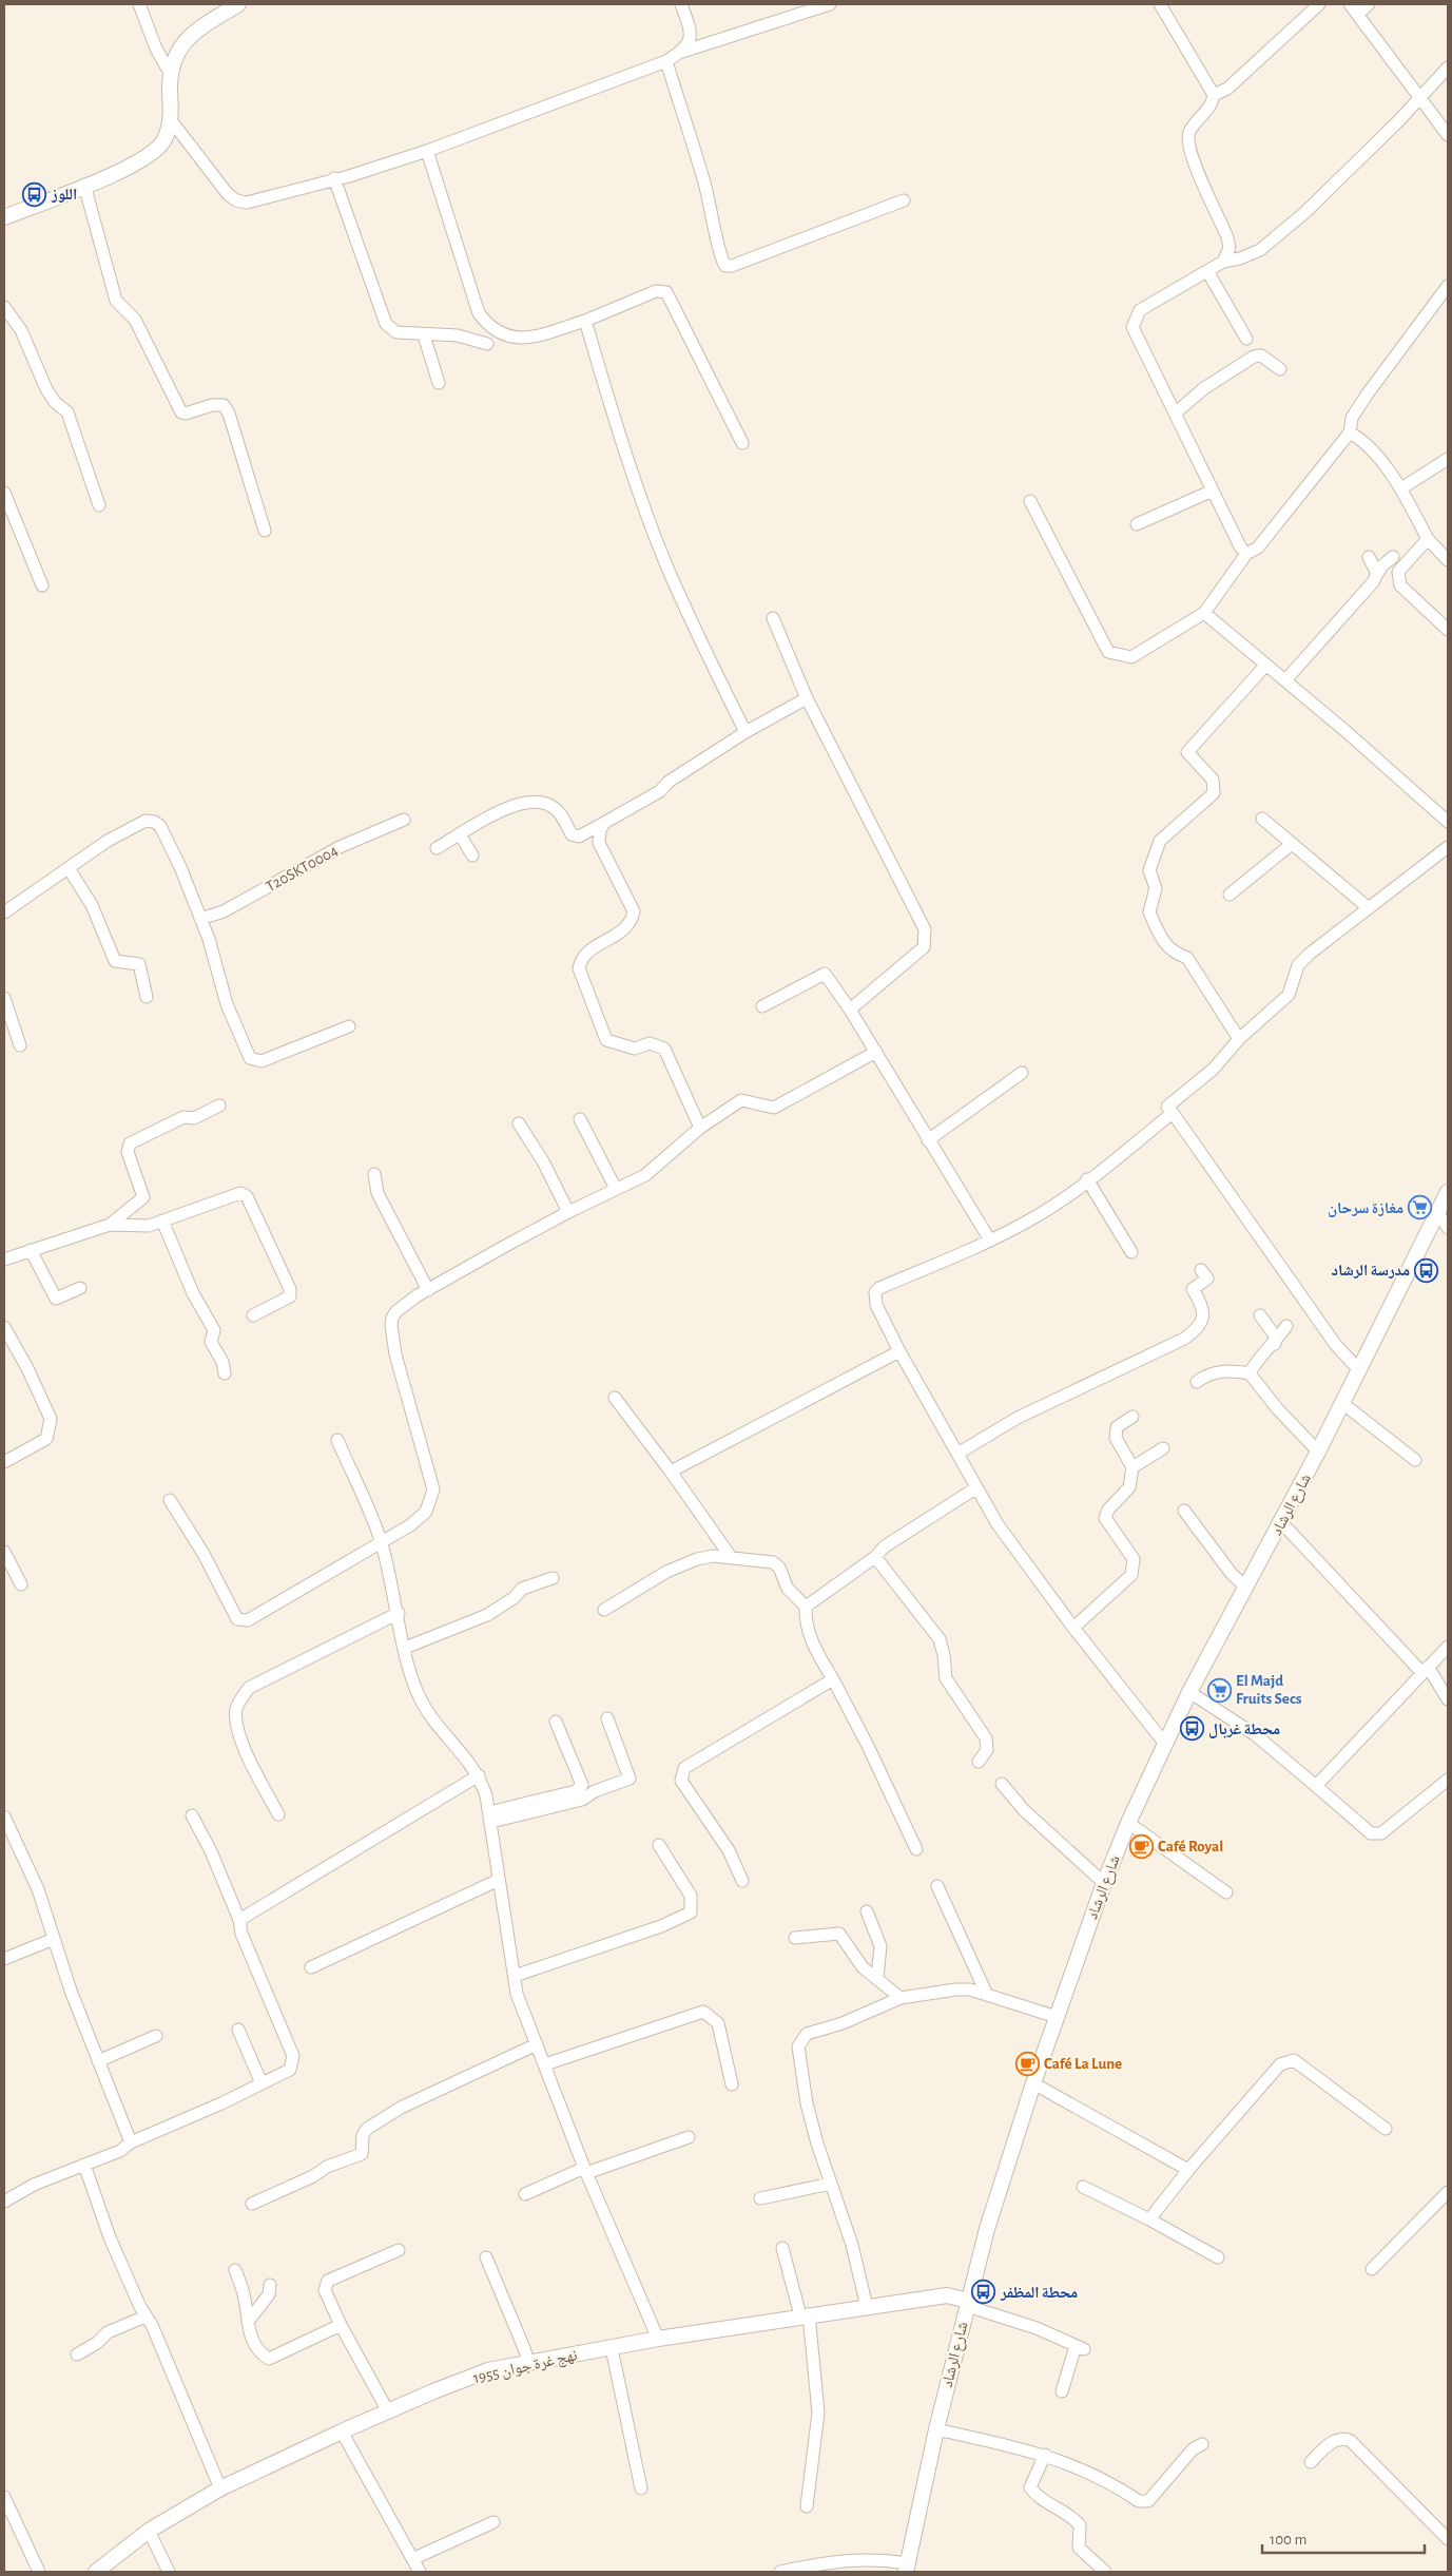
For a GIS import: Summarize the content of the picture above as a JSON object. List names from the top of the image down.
{
  "streets": {
    "street": ["T20SKT0004", "شارع الرشاد", "نهج غرة جوان 1955"]
  },
  "crossings": [
    ["شارع الرشاد", "نهج غرة جوان 1955"]
  ],
  "places": {
    "bus stop": [
      "اللوز",
      "مدرسة الرشاد",
      "محطة غربال",
      "محطة المظفر"
    ],
    "supermarket": ["مغازة سرحان", "El Majd Fruits Secs"],
    "cafe": ["Café Royal", "Café La Lune"]
  },
  "scale_bar": "100 m"
}
